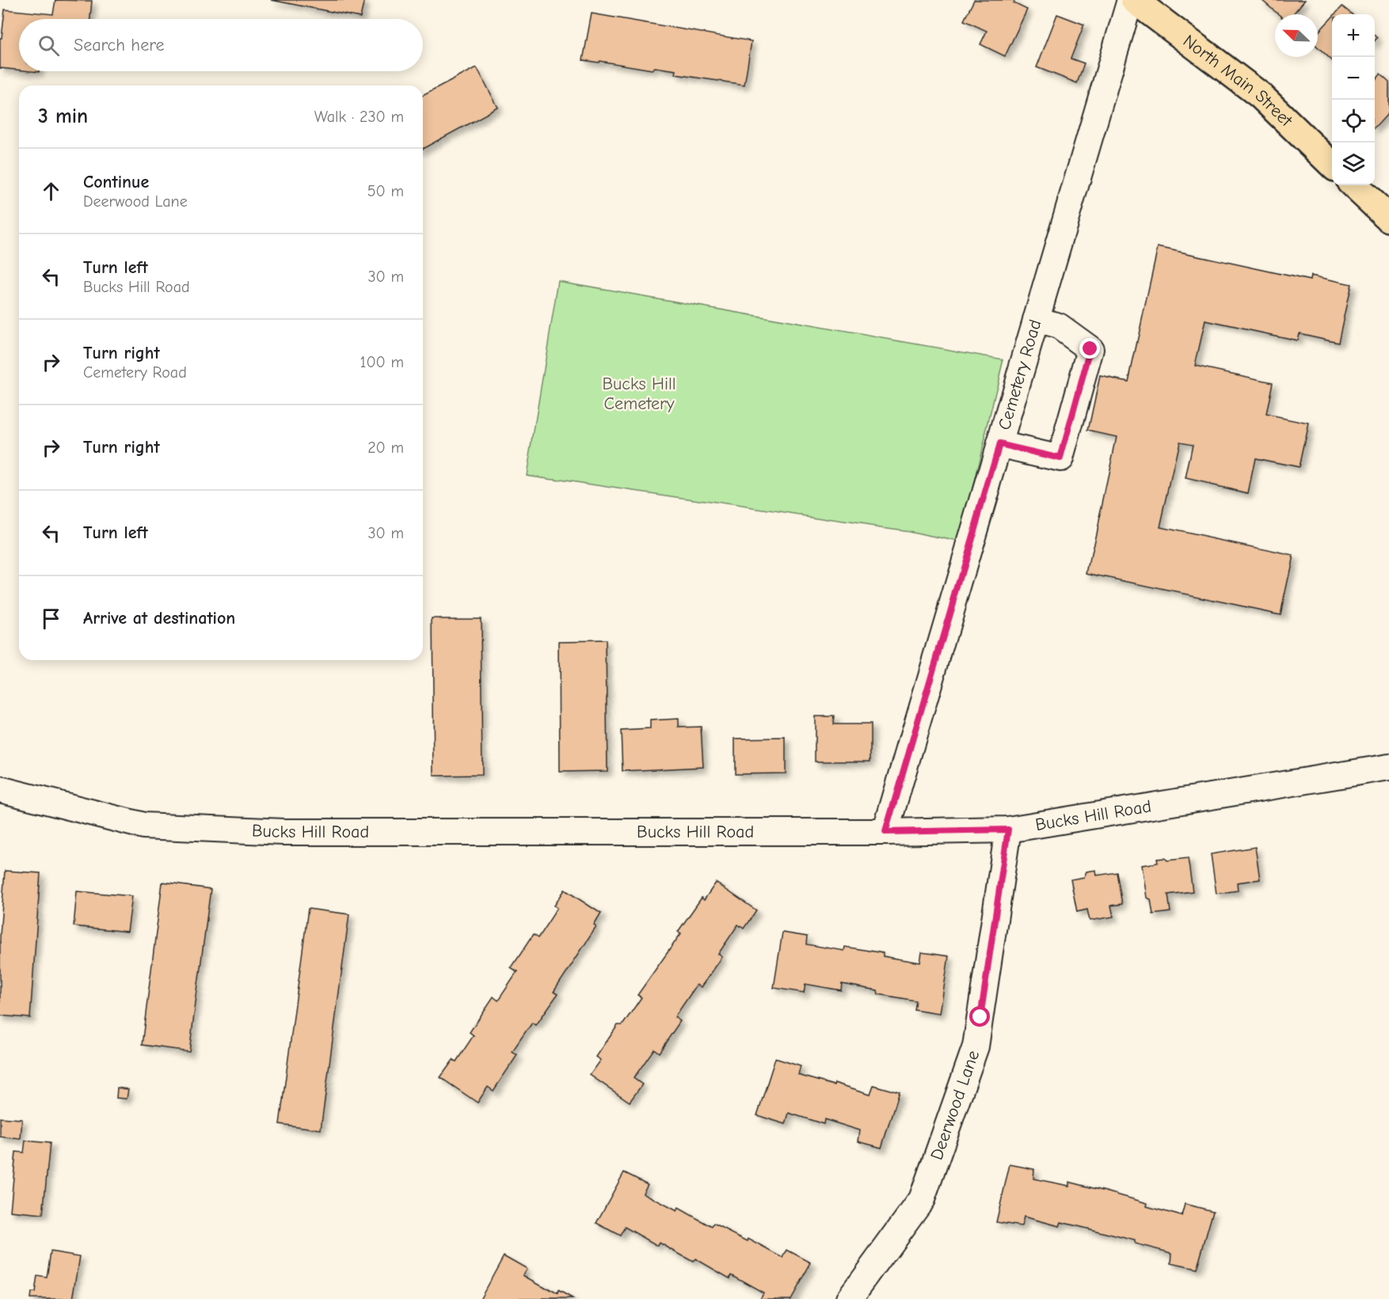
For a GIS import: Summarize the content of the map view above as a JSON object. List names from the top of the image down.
{
  "streets": {
    "main road": ["North Main Street"],
    "street": ["Cemetery Road", "Bucks Hill Road", "Deerwood Lane"]
  },
  "crossings": [
    ["Cemetery Road", "Bucks Hill Road"],
    ["Bucks Hill Road", "Deerwood Lane"]
  ],
  "parks": ["Bucks Hill Cemetery"],
  "north": "top left",
  "page": {
    "map_buttons": ["+", "−"],
    "search": "Search here",
    "heading": ["3 min", "Walk · 230 m"],
    "list": [
      ["Continue", "Deerwood Lane", "50 m"],
      ["Turn left", "Bucks Hill Road", "30 m"],
      ["Turn right", "Cemetery Road", "100 m"],
      ["Turn right", "20 m"],
      ["Turn left", "30 m"],
      "Arrive at destination"
    ]
  }
}
